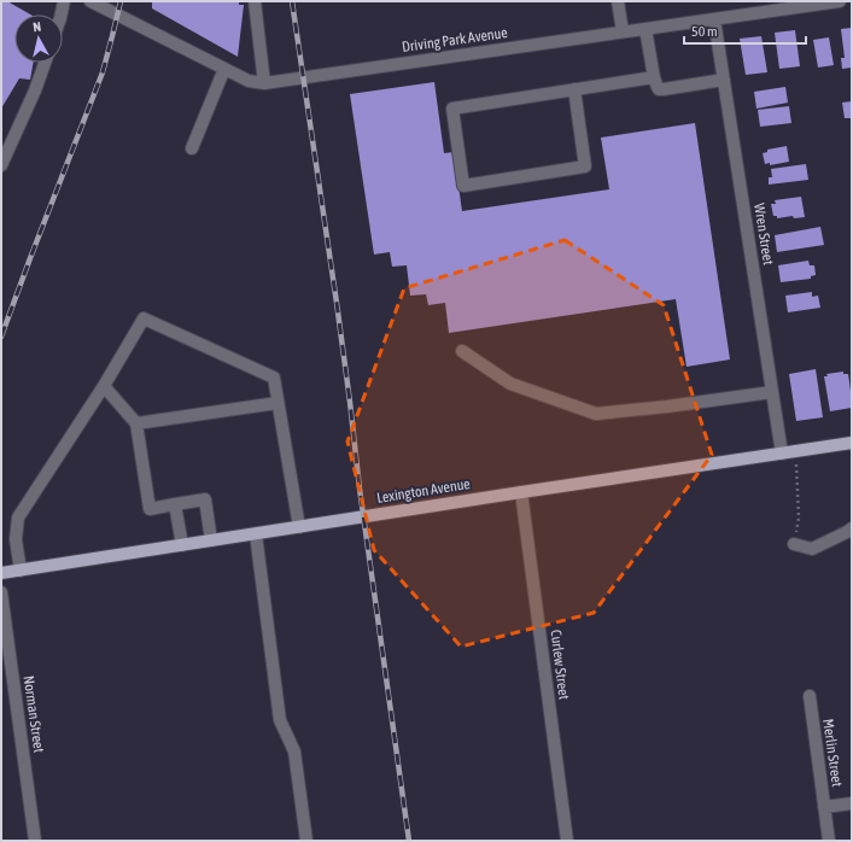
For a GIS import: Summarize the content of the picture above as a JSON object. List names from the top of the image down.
{
  "streets": {
    "main road": ["Lexington Avenue"],
    "street": [
      "Driving Park Avenue",
      "Wren Street",
      "Curlew Street",
      "Norman Street",
      "Merlin Street"
    ]
  },
  "crossings": [
    ["Driving Park Avenue", "Wren Street"],
    ["Wren Street", "Lexington Avenue"],
    ["Lexington Avenue", "Curlew Street"]
  ],
  "scale_bar": "50 m",
  "north": "top"
}
